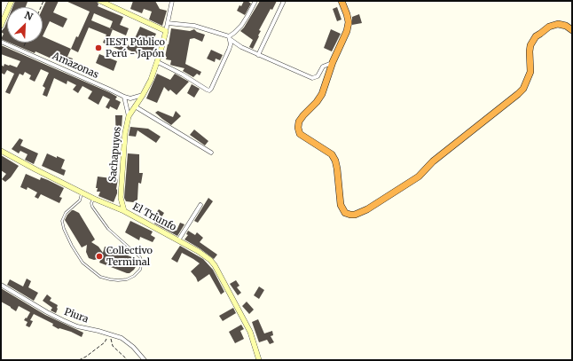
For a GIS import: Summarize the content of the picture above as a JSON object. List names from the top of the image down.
{
  "streets": {
    "main road": ["Sachapuyos", "El Triunfo"],
    "street": ["Amazonas", "Piura"]
  },
  "crossings": [
    ["Amazonas", "Sachapuyos"],
    ["Sachapuyos", "El Triunfo"]
  ],
  "places": ["IEST Público Perú - Japón", "Collectivo Terminal"],
  "north": "top right"
}
